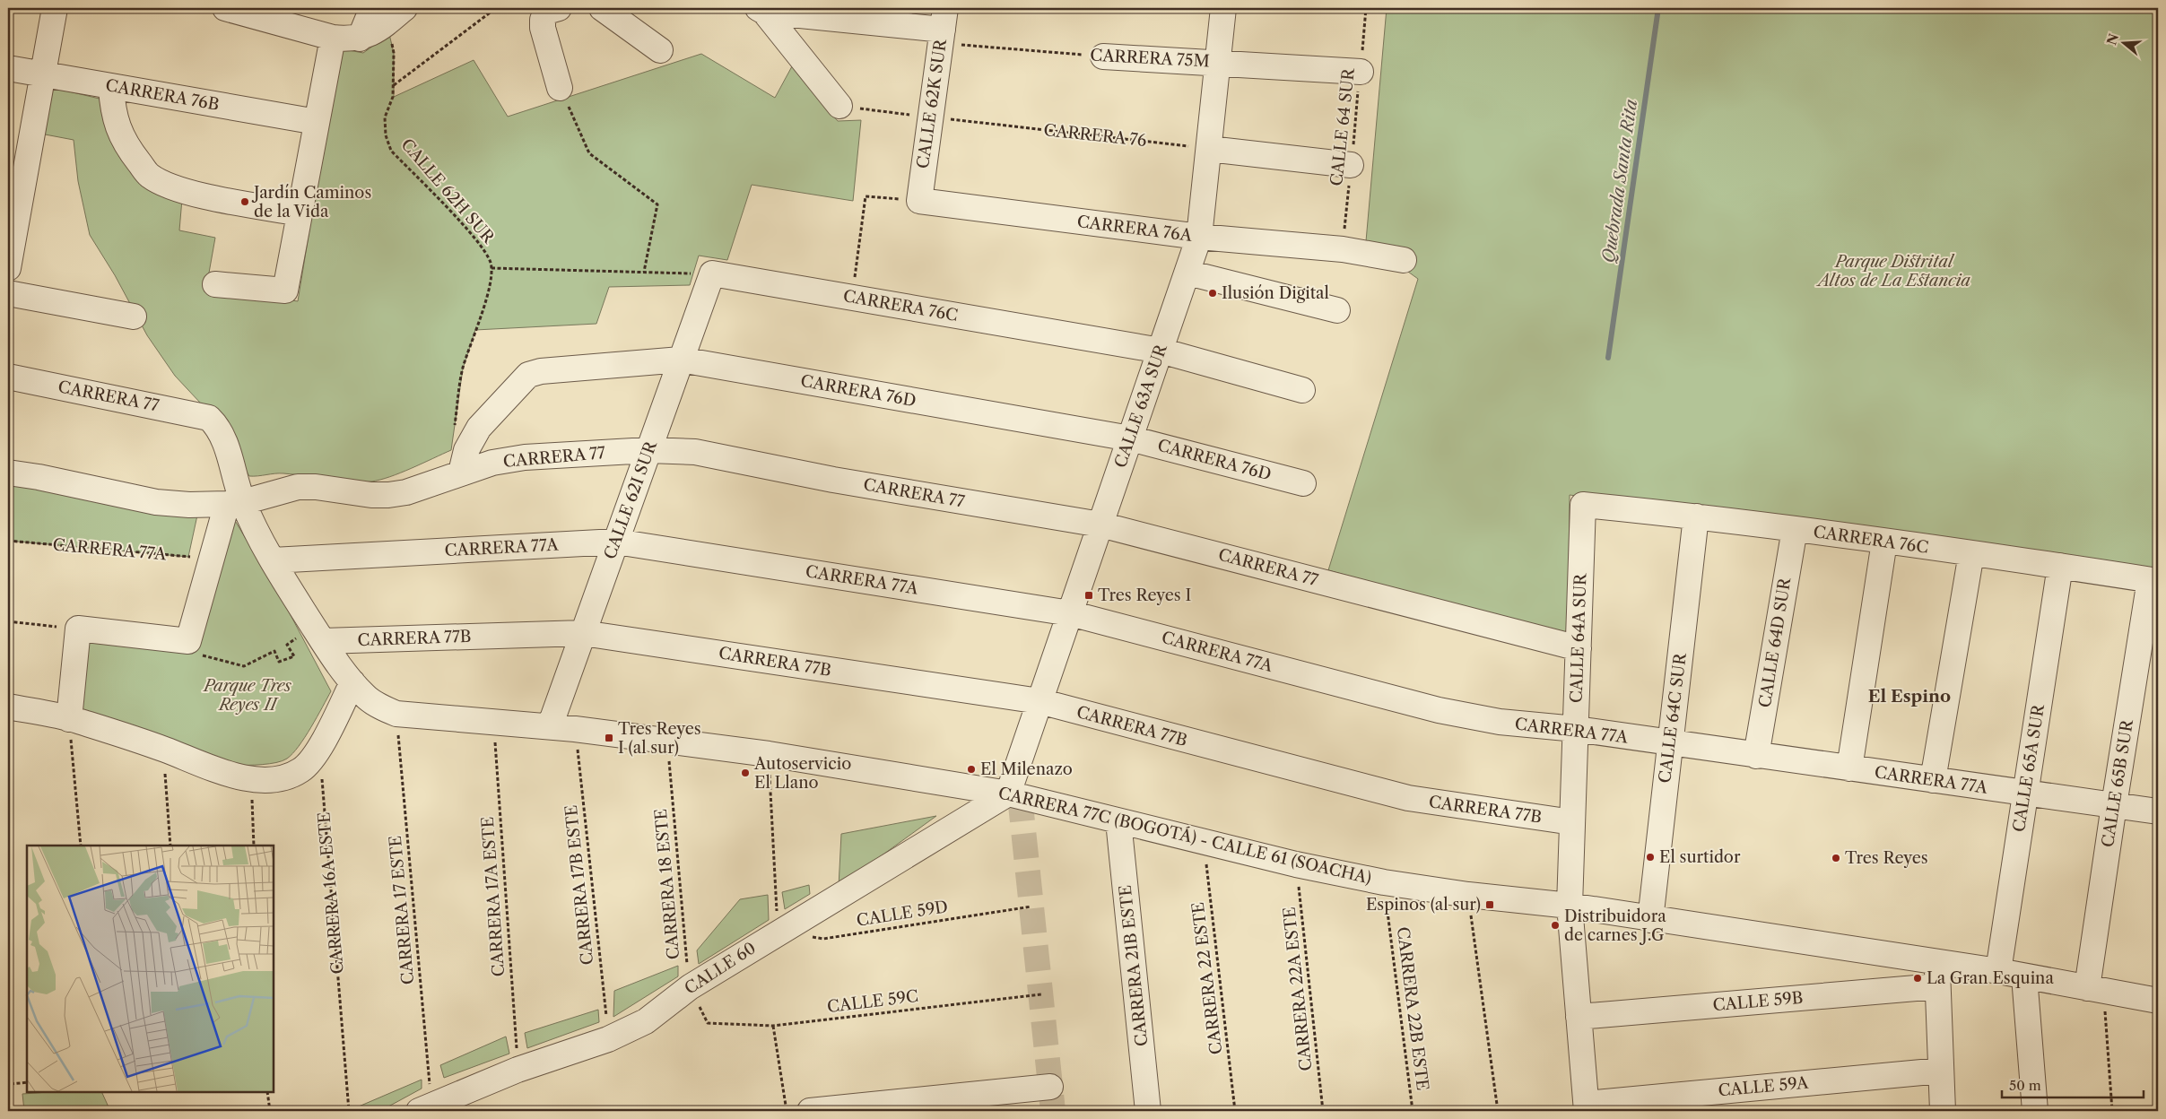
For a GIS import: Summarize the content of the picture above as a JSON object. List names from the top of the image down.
{
  "streets": {
    "street": [
      "CARRERA 75M",
      "CARRERA 76B",
      "CALLE 62K SUR",
      "CARRERA 76A",
      "CARRERA 76C",
      "CARRERA 76D",
      "CARRERA 77",
      "CALLE 63A SUR",
      "CALLE 62I SUR",
      "CARRERA 77A",
      "CARRERA 77B",
      "CALLE 64A SUR",
      "CALLE 64D SUR",
      "CALLE 64C SUR",
      "CALLE 65A SUR",
      "CALLE 65B SUR",
      "CARRERA 77C (BOGOTÁ) - CALLE 61 (SOACHA)",
      "CARRERA 21B ESTE",
      "CALLE 60",
      "CALLE 59B",
      "CALLE 59A"
    ],
    "path": [
      "CALLE 64 SUR",
      "CARRERA 76",
      "CALLE 62H SUR",
      "CARRERA 18 ESTE",
      "CARRERA 17B ESTE",
      "CARRERA 16A ESTE",
      "CARRERA 17A ESTE",
      "CARRERA 17 ESTE",
      "CALLE 59D",
      "CARRERA 22 ESTE",
      "CARRERA 22A ESTE",
      "CALLE 59C",
      "CARRERA 22B ESTE"
    ]
  },
  "crossings": [
    ["CARRERA 75M", "CALLE 62K SUR"],
    ["CARRERA 75M", "CALLE 64 SUR"],
    ["CARRERA 75M", "CALLE 63A SUR"],
    ["CALLE 62K SUR", "CARRERA 76"],
    ["CALLE 62K SUR", "CARRERA 76A"],
    ["CALLE 64 SUR", "CARRERA 76A"],
    ["CARRERA 76", "CALLE 63A SUR"],
    ["CARRERA 76A", "CALLE 63A SUR"],
    ["CARRERA 76C", "CALLE 63A SUR"],
    ["CARRERA 76C", "CALLE 62I SUR"],
    ["CARRERA 76C", "CALLE 64A SUR"],
    ["CARRERA 76C", "CALLE 64D SUR"],
    ["CARRERA 76C", "CALLE 64C SUR"],
    ["CARRERA 76C", "CALLE 65A SUR"],
    ["CARRERA 76C", "CALLE 65B SUR"],
    ["CARRERA 76D", "CARRERA 77"],
    ["CARRERA 76D", "CALLE 63A SUR"],
    ["CARRERA 76D", "CALLE 62I SUR"],
    ["CARRERA 77", "CALLE 63A SUR"],
    ["CARRERA 77", "CALLE 62I SUR"],
    ["CARRERA 77", "CALLE 64A SUR"],
    ["CALLE 63A SUR", "CARRERA 77A"],
    ["CALLE 63A SUR", "CARRERA 77B"],
    ["CALLE 63A SUR", "CARRERA 77C (BOGOTÁ) - CALLE 61 (SOACHA)"],
    ["CALLE 63A SUR", "CALLE 60"],
    ["CALLE 62I SUR", "CARRERA 77A"],
    ["CALLE 62I SUR", "CARRERA 77B"],
    ["CALLE 62I SUR", "CARRERA 77C (BOGOTÁ) - CALLE 61 (SOACHA)"],
    ["CARRERA 77A", "CALLE 64A SUR"],
    ["CARRERA 77A", "CALLE 64D SUR"],
    ["CARRERA 77A", "CALLE 64C SUR"],
    ["CARRERA 77A", "CALLE 65A SUR"],
    ["CARRERA 77A", "CALLE 65B SUR"],
    ["CARRERA 77B", "CALLE 64A SUR"],
    ["CALLE 64A SUR", "CARRERA 77C (BOGOTÁ) - CALLE 61 (SOACHA)"],
    ["CALLE 64A SUR", "CALLE 59B"],
    ["CALLE 64A SUR", "CALLE 59A"],
    ["CALLE 64C SUR", "CARRERA 77C (BOGOTÁ) - CALLE 61 (SOACHA)"],
    ["CALLE 65A SUR", "CARRERA 77C (BOGOTÁ) - CALLE 61 (SOACHA)"],
    ["CALLE 65B SUR", "CARRERA 77C (BOGOTÁ) - CALLE 61 (SOACHA)"],
    ["CARRERA 77C (BOGOTÁ) - CALLE 61 (SOACHA)", "CARRERA 18 ESTE"],
    ["CARRERA 77C (BOGOTÁ) - CALLE 61 (SOACHA)", "CARRERA 17B ESTE"],
    ["CARRERA 77C (BOGOTÁ) - CALLE 61 (SOACHA)", "CARRERA 17A ESTE"],
    ["CARRERA 77C (BOGOTÁ) - CALLE 61 (SOACHA)", "CARRERA 17 ESTE"],
    ["CARRERA 77C (BOGOTÁ) - CALLE 61 (SOACHA)", "CARRERA 21B ESTE"],
    ["CARRERA 77C (BOGOTÁ) - CALLE 61 (SOACHA)", "CALLE 60"],
    ["CARRERA 77C (BOGOTÁ) - CALLE 61 (SOACHA)", "CARRERA 22 ESTE"],
    ["CARRERA 77C (BOGOTÁ) - CALLE 61 (SOACHA)", "CARRERA 22A ESTE"],
    ["CARRERA 77C (BOGOTÁ) - CALLE 61 (SOACHA)", "CARRERA 22B ESTE"],
    ["CARRERA 18 ESTE", "CALLE 60"],
    ["CARRERA 18 ESTE", "CALLE 59C"],
    ["CARRERA 17B ESTE", "CALLE 60"],
    ["CARRERA 17A ESTE", "CALLE 60"],
    ["CARRERA 17 ESTE", "CALLE 60"],
    ["CALLE 59D", "CALLE 60"]
  ],
  "districts": ["El Espino"],
  "water": ["Quebrada Santa Rita"],
  "parks": ["Parque Distrital Altos de La Estancia", "Parque Tres Reyes II"],
  "places": {
    "other": [
      "Jardín Caminos de la Vida",
      "Ilusión Digital",
      "El Milenazo",
      "Autoservicio El Llano",
      "El surtidor",
      "Tres Reyes",
      "Distribuidora de carnes J.G",
      "La Gran Esquina"
    ],
    "transit": ["Tres Reyes I", "Tres Reyes I (al sur)", "Espinos (al sur)"]
  },
  "scale_bar": "50 m",
  "north": "left"
}
